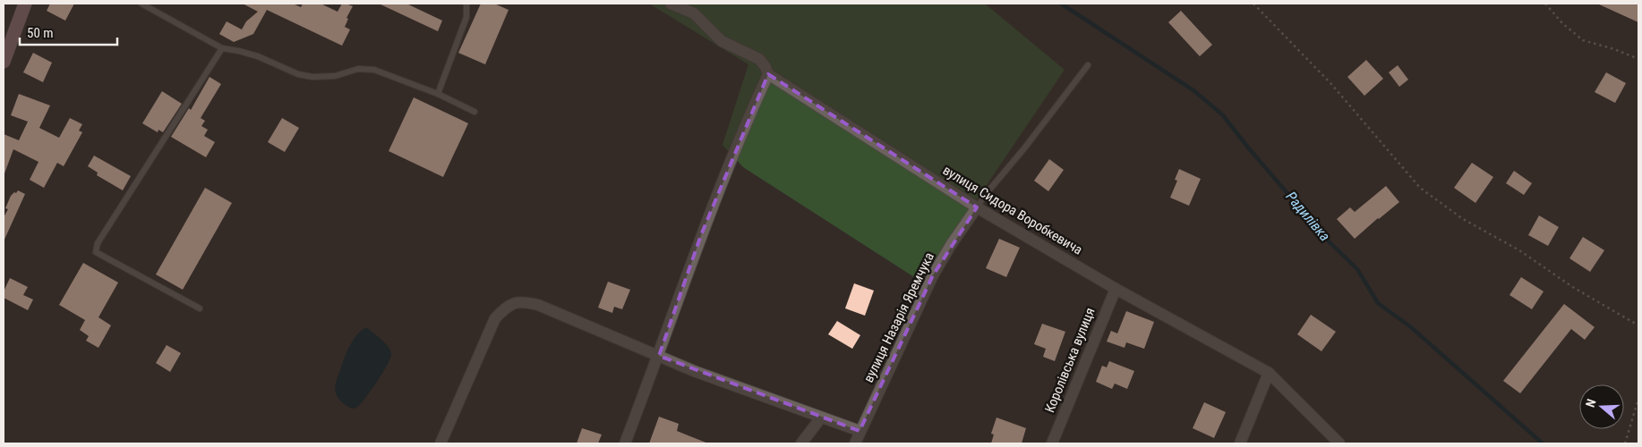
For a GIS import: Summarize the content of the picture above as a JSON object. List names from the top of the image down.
{
  "streets": {
    "street": ["вулиця Сидора Воробкевича", "вулиця Назарія Яремчука", "Королівська вулиця"]
  },
  "crossings": [
    ["вулиця Сидора Воробкевича", "вулиця Назарія Яремчука"],
    ["вулиця Сидора Воробкевича", "Королівська вулиця"]
  ],
  "water": ["Радилівка"],
  "scale_bar": "50 m",
  "north": "left"
}
